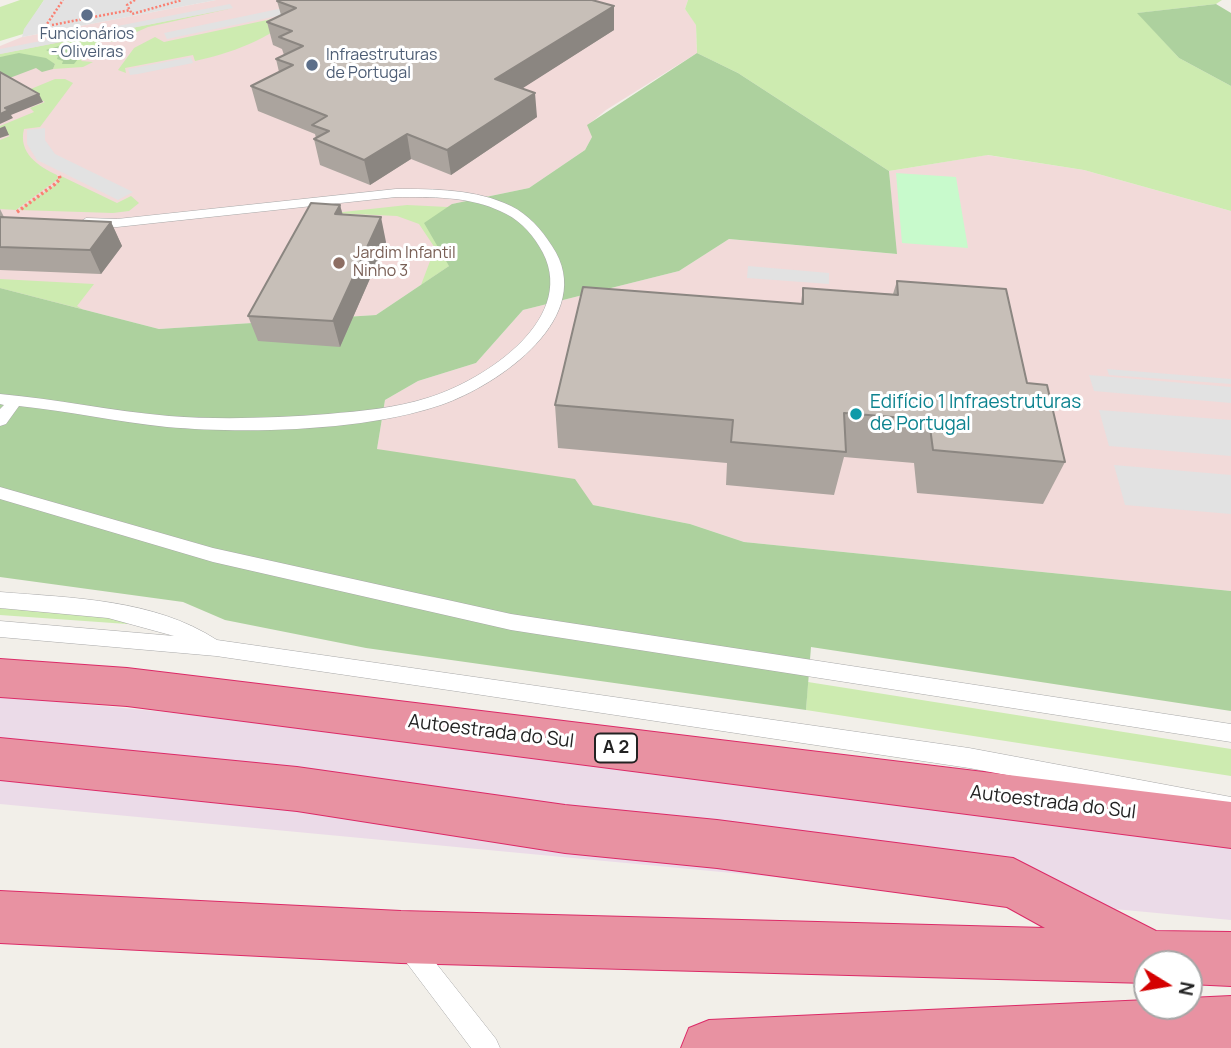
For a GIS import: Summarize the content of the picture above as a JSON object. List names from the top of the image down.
{
  "streets": {
    "highway": ["Autoestrada do Sul", "A 2"]
  },
  "places": [
    "Funcionários - Oliveiras",
    "Infraestruturas de Portugal",
    "Jardim Infantil Ninho 3",
    "Edifício 1 Infraestruturas de Portugal"
  ],
  "north": "right"
}
